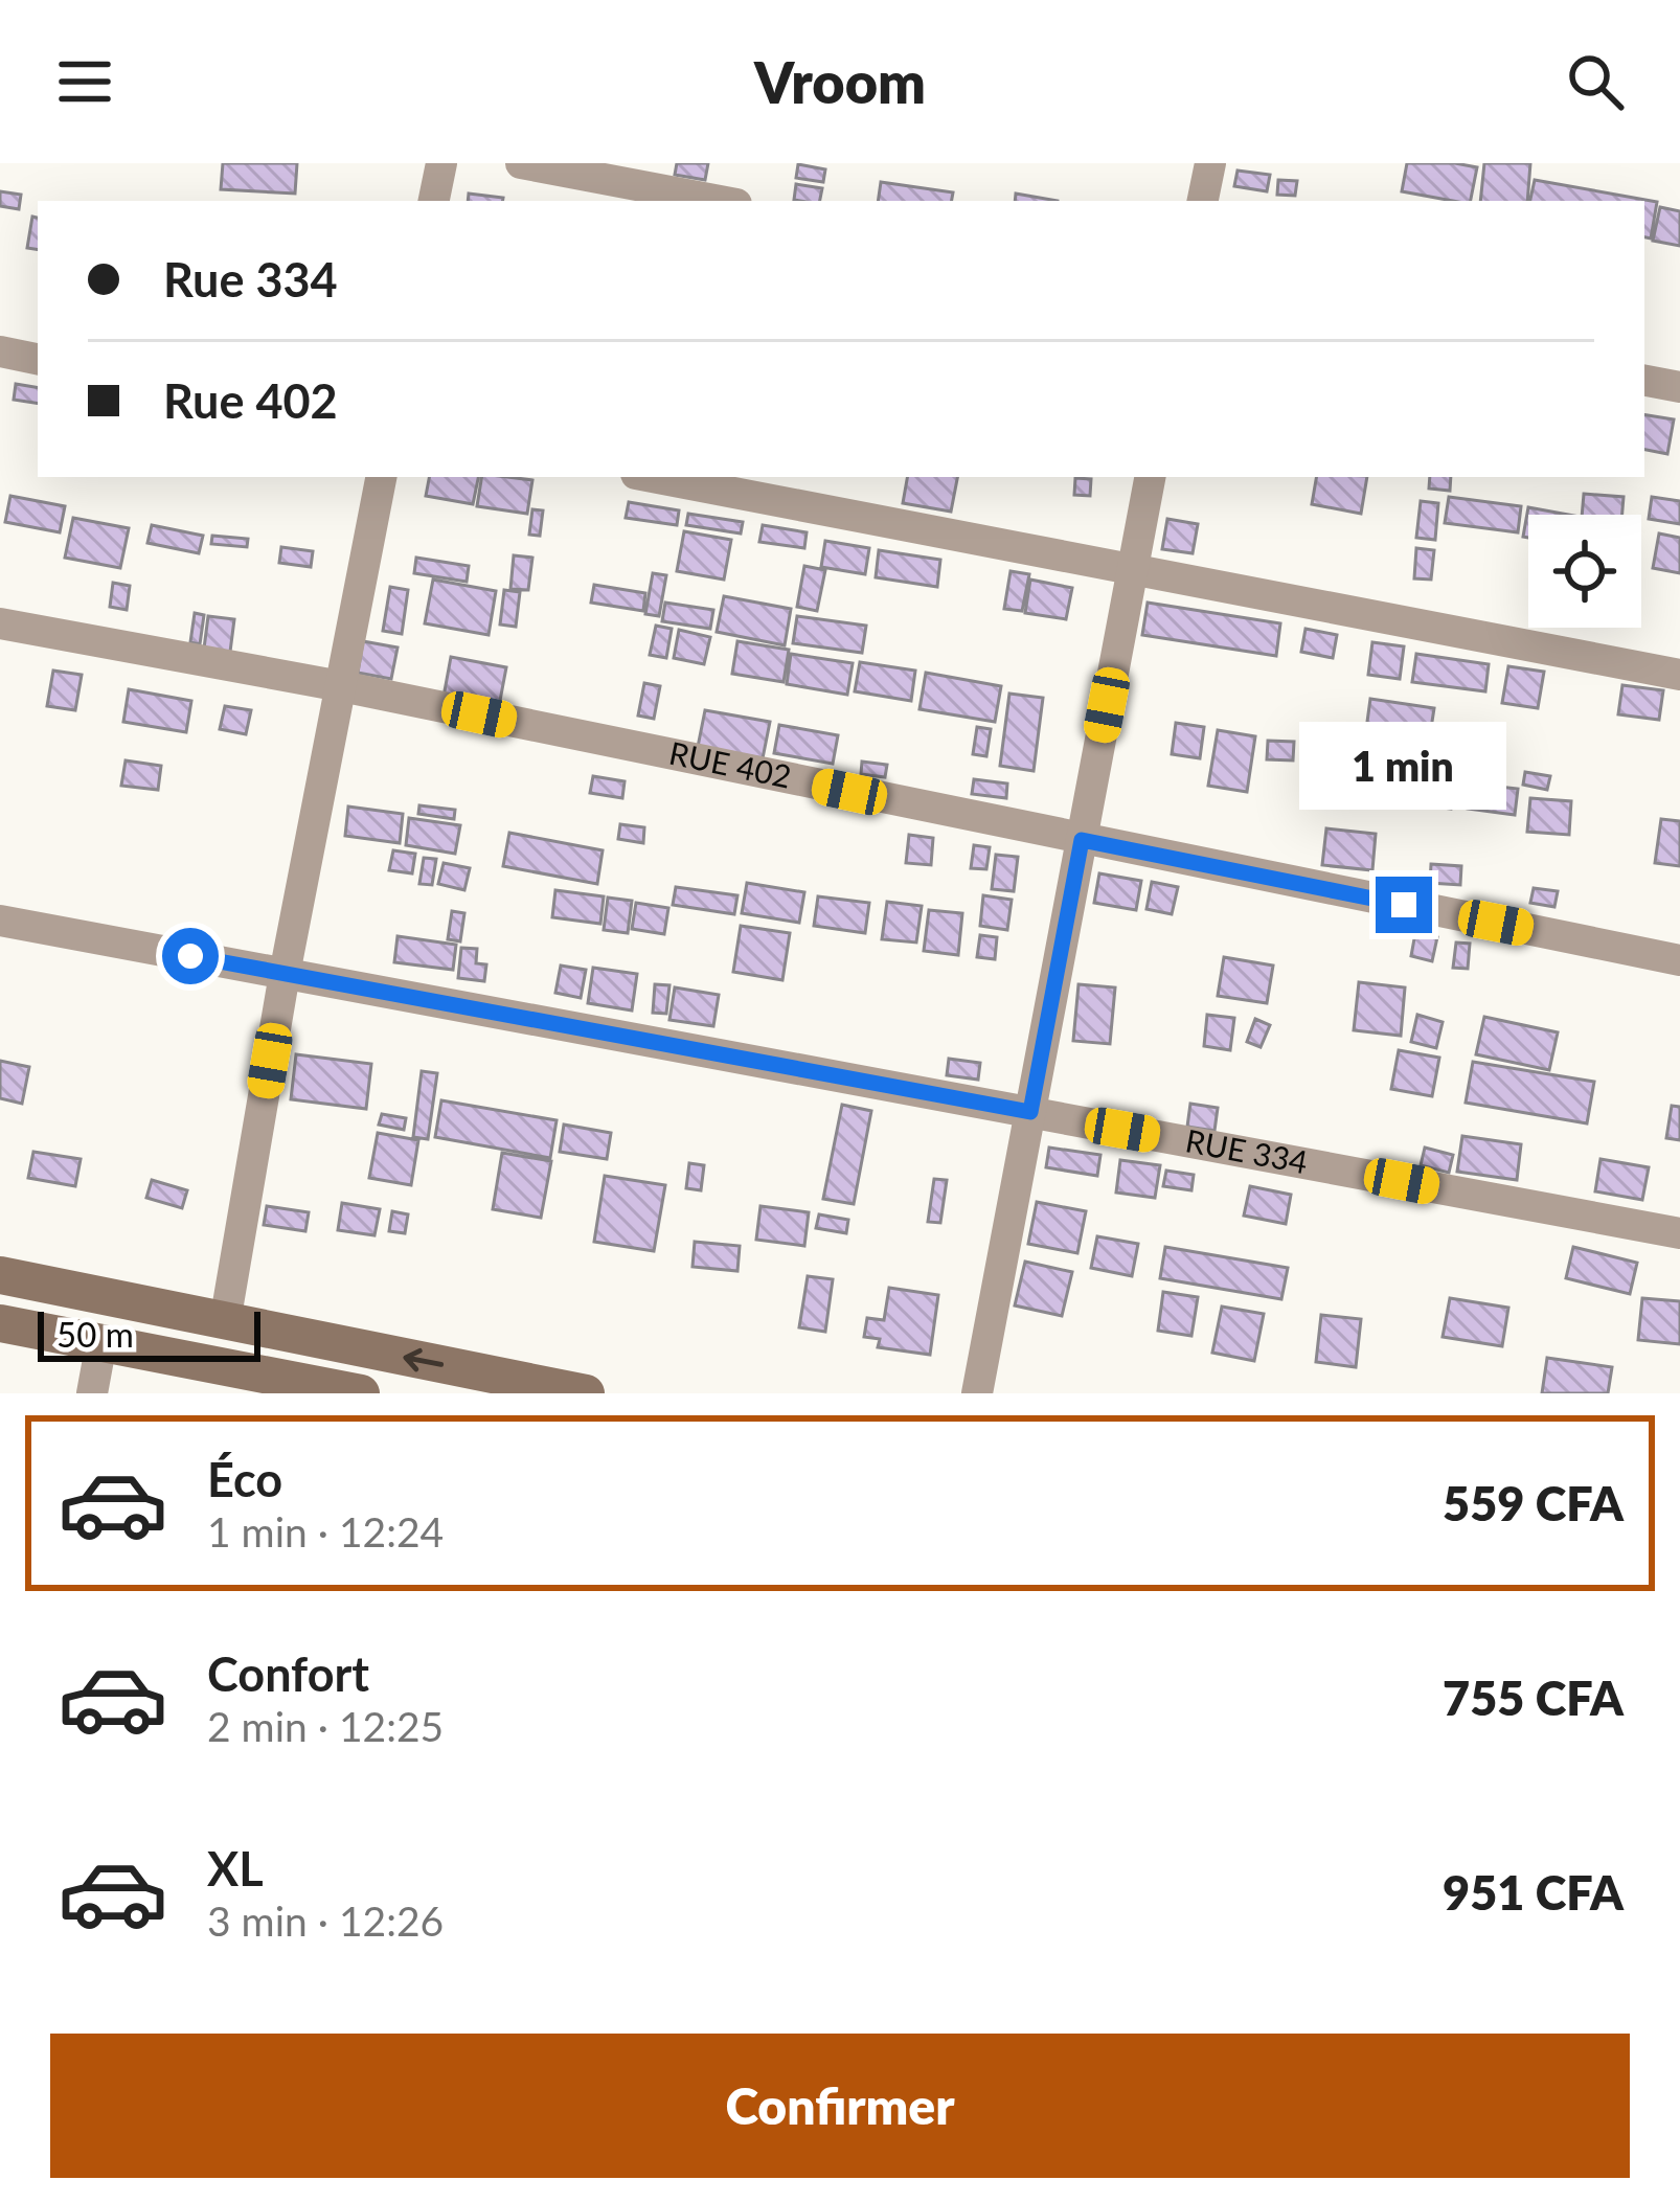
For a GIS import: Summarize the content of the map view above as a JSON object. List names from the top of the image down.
{
  "streets": {
    "street": ["RUE 402", "RUE 334"]
  },
  "scale_bar": "50 m",
  "page": {
    "header": "Vroom",
    "banner": ["Rue 334", "Rue 402"],
    "bubble": "1 min",
    "scale": "50 m",
    "list": [
      {
        "name": "Éco",
        "note": "1 min · 12:24",
        "value": "559 CFA"
      },
      {
        "name": "Confort",
        "note": "2 min · 12:25",
        "value": "755 CFA"
      },
      {
        "name": "XL",
        "note": "3 min · 12:26",
        "value": "951 CFA"
      }
    ],
    "buttons": "Confirmer"
  }
}
